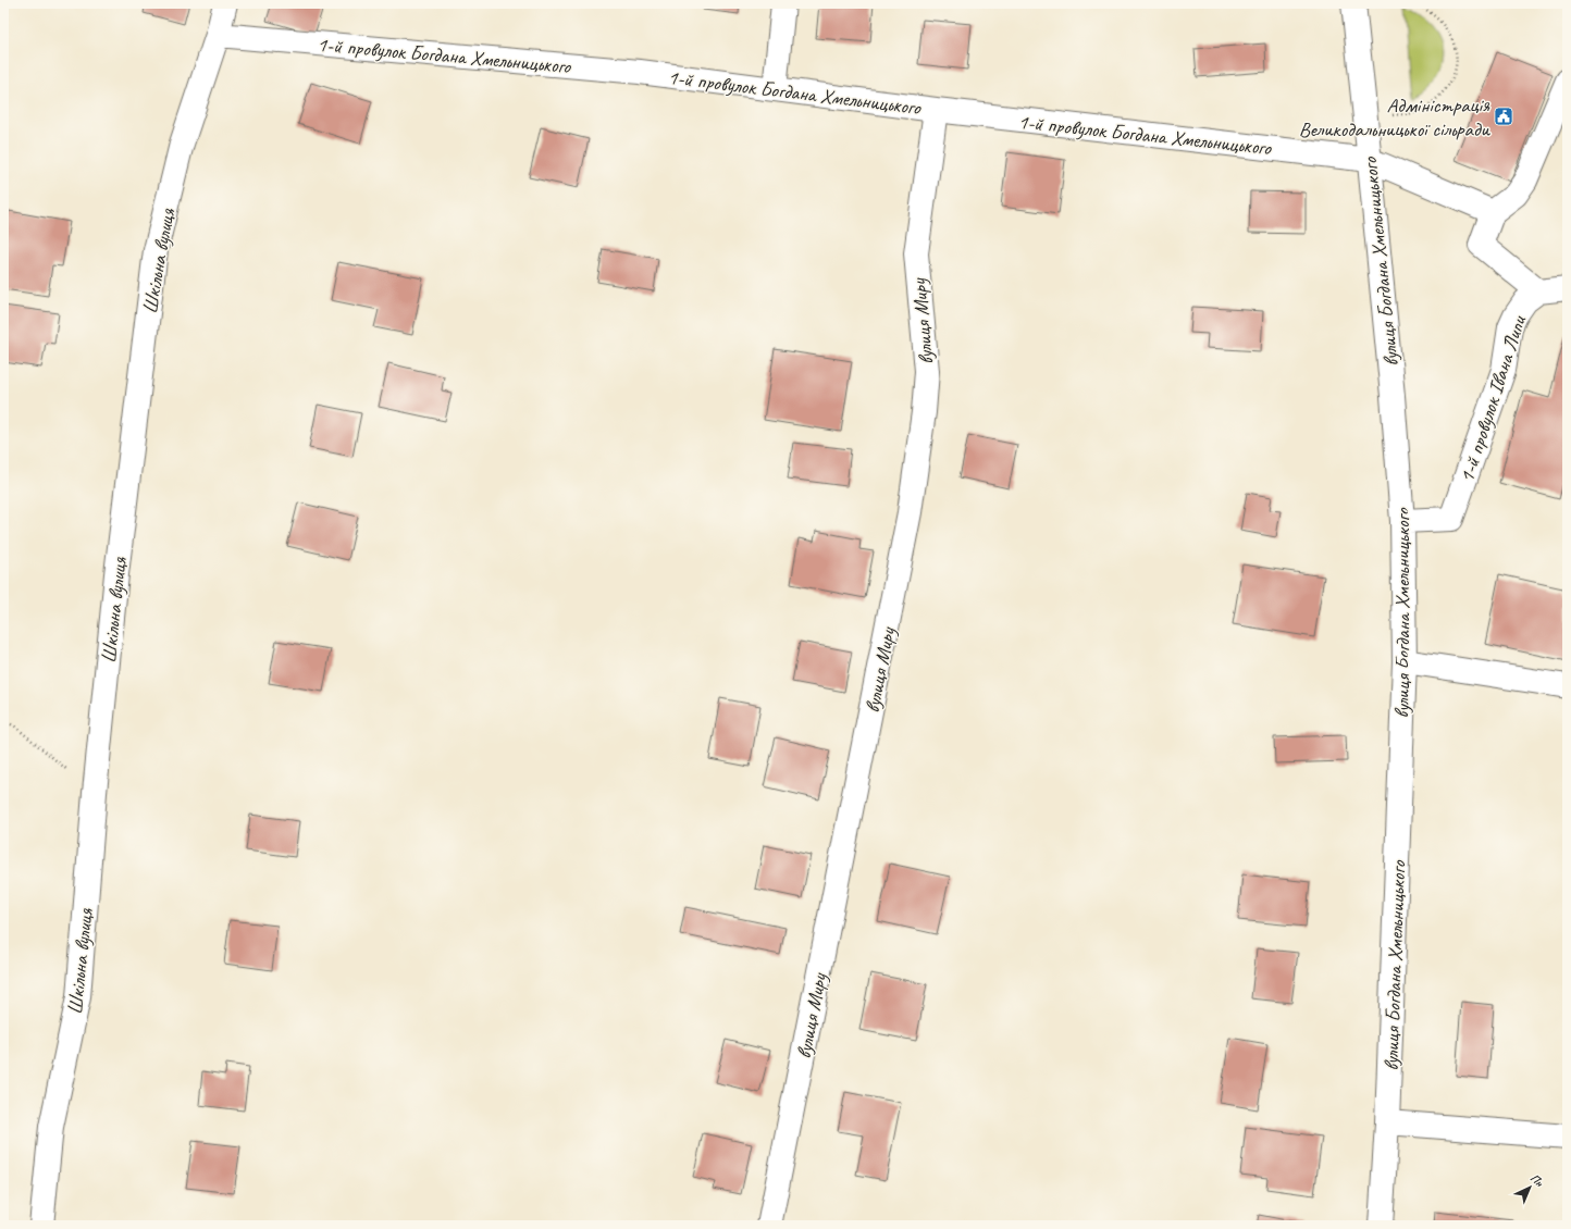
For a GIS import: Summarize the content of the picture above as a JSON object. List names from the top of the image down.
{
  "streets": {
    "street": [
      "1-й провулок Богдана Хмельницького",
      "Шкільна вулиця",
      "вулиця Богдана Хмельницького",
      "вулиця Миру",
      "1-й провулок Івана Липи"
    ]
  },
  "crossings": [
    ["1-й провулок Богдана Хмельницького", "Шкільна вулиця"],
    ["1-й провулок Богдана Хмельницького", "вулиця Богдана Хмельницького"],
    ["1-й провулок Богдана Хмельницького", "вулиця Миру"],
    ["вулиця Богдана Хмельницького", "1-й провулок Івана Липи"]
  ],
  "places": {
    "public building": ["Адміністрація Великодальницької сільради"]
  },
  "north": "top right"
}
